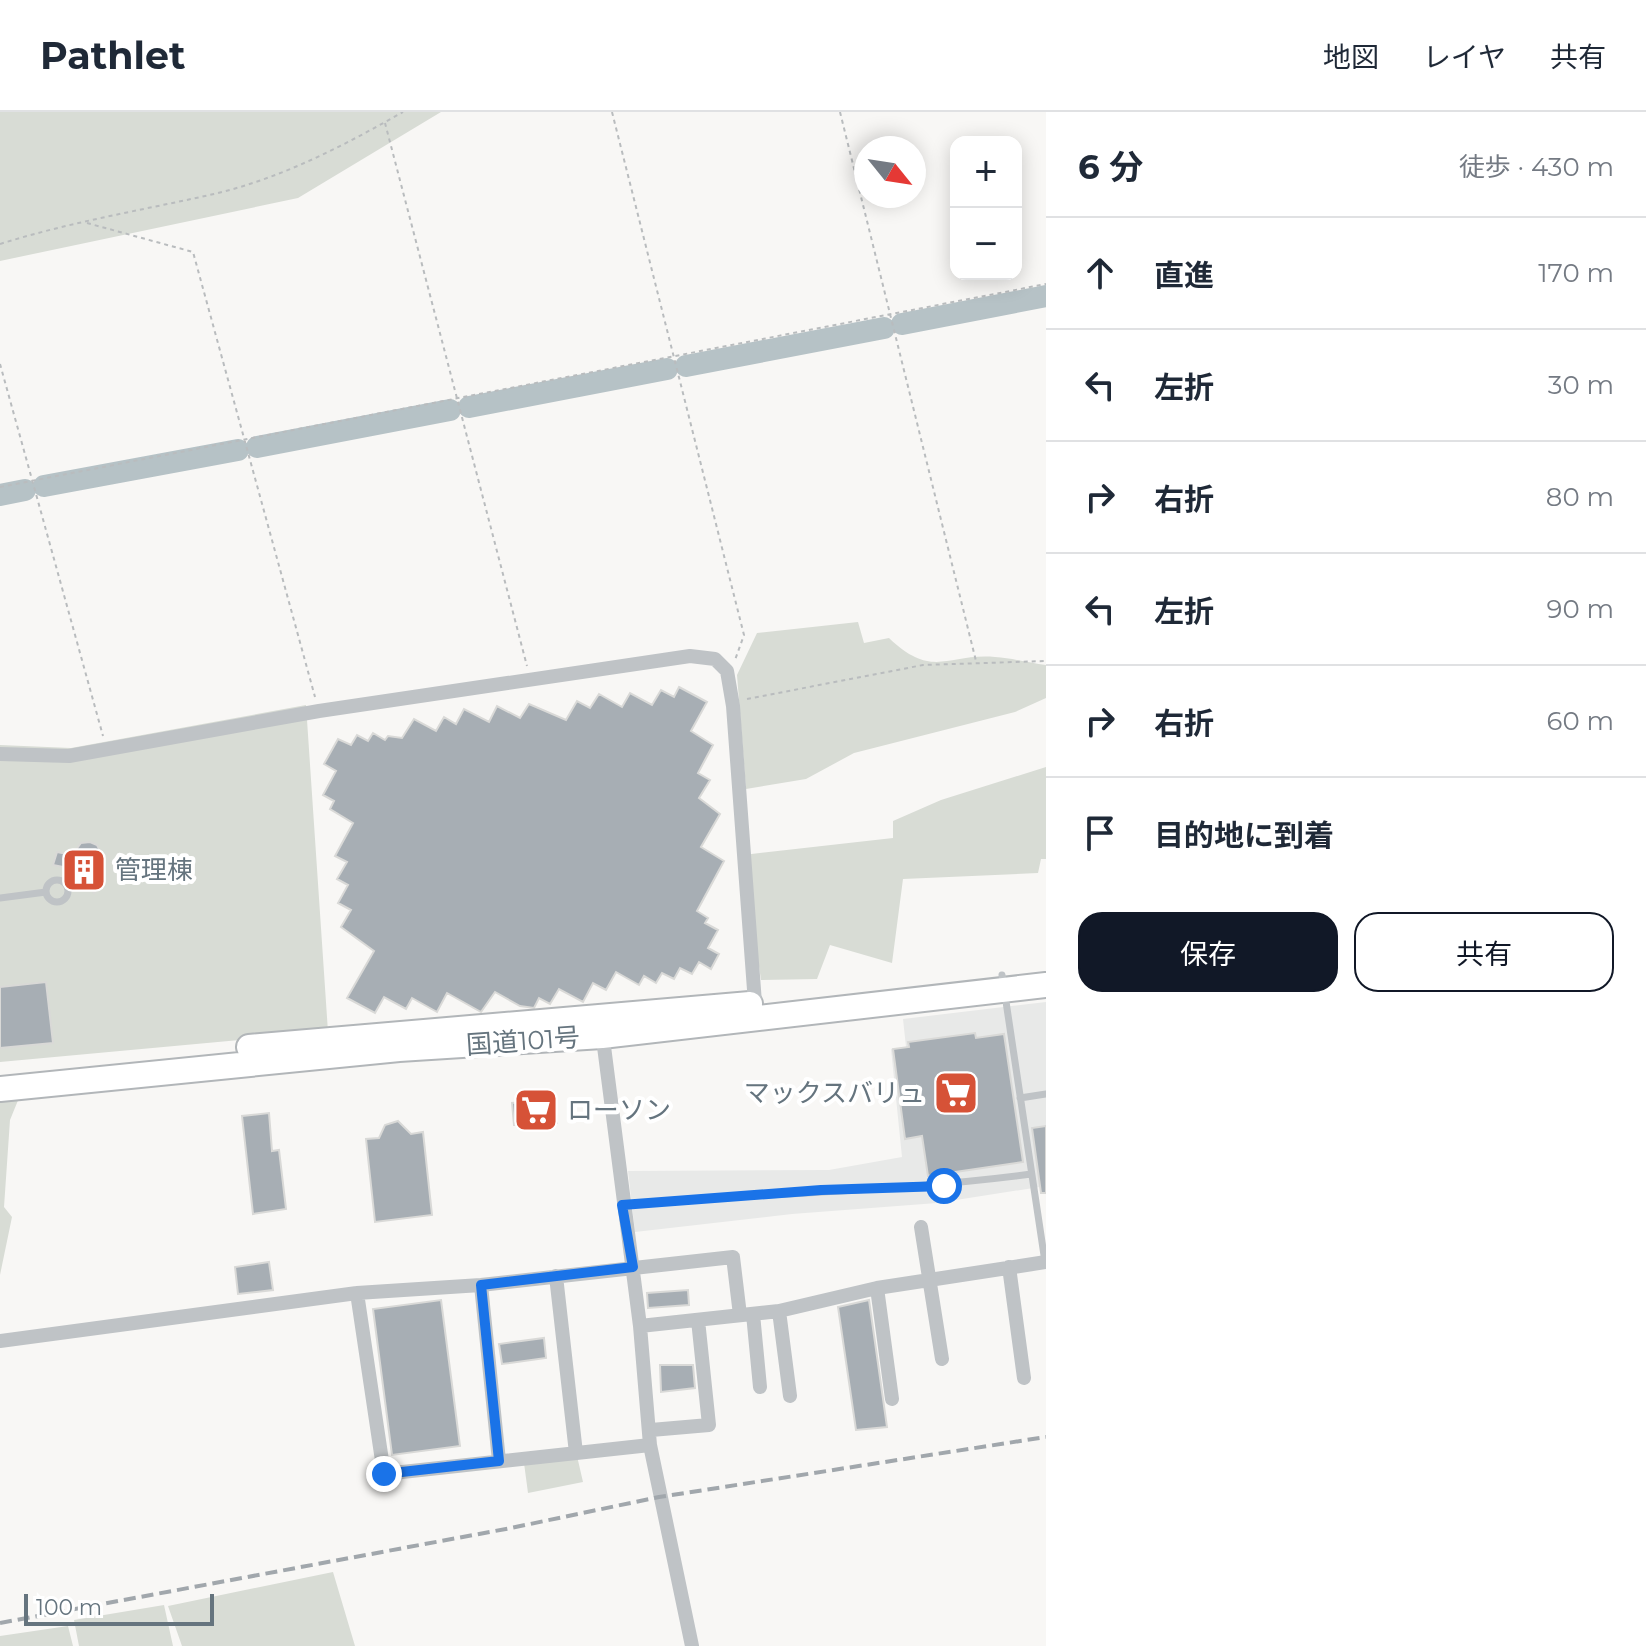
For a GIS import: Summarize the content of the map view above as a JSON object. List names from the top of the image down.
{
  "streets": {
    "highway": ["国道101号"]
  },
  "places": {
    "building": ["管理棟"],
    "supermarket": ["マックスバリュ", "ローソン"]
  },
  "scale_bar": "100 m",
  "north": "bottom right",
  "page": {
    "header": "Pathlet",
    "nav": ["地図", "レイヤ", "共有"],
    "heading": ["6 分", "徒歩 · 430 m"],
    "map_buttons": ["+", "−"],
    "list": [
      ["直進", "170 m"],
      ["左折", "30 m"],
      ["右折", "80 m"],
      ["左折", "90 m"],
      ["右折", "60 m"],
      "目的地に到着"
    ],
    "buttons": ["保存", "共有"],
    "scale": "100 m"
  }
}
